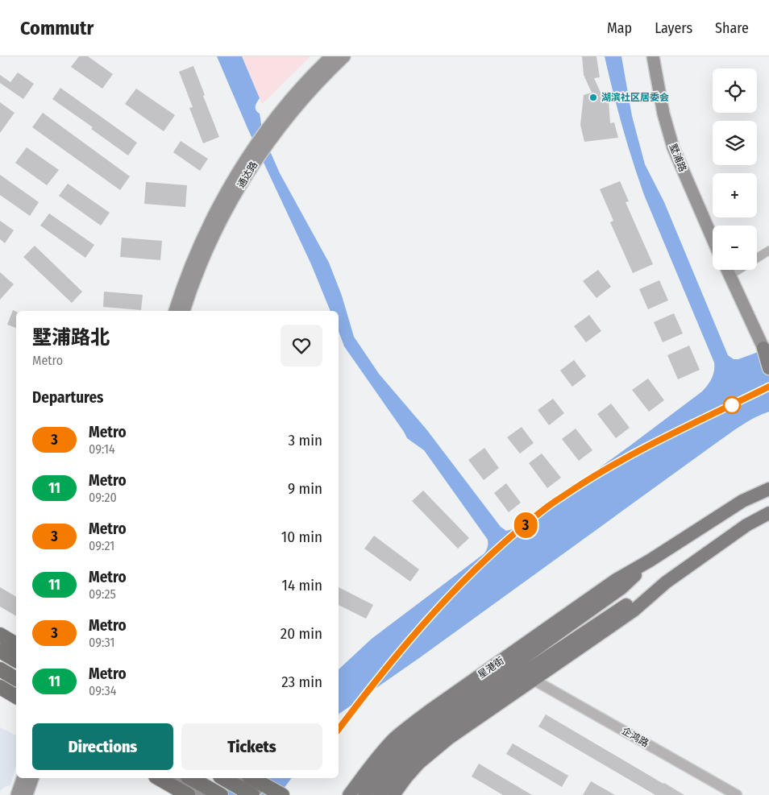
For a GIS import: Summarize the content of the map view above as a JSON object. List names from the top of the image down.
{
  "streets": {
    "main road": ["墅浦路", "通达路", "星港街"],
    "street": ["企鸿路"]
  },
  "places": ["湖滨社区居委会"],
  "lines": ["metro line 3"],
  "page": {
    "header": "Commutr",
    "nav": ["Map", "Layers", "Share"],
    "on_map": "3",
    "map_buttons": ["+", "−"],
    "heading": [
      ["墅浦路北", "Metro"],
      "Departures"
    ],
    "list": [
      {
        "mark": "3",
        "name": "Metro",
        "note": "09:14",
        "value": "3 min"
      },
      {
        "mark": "11",
        "name": "Metro",
        "note": "09:20",
        "value": "9 min"
      },
      {
        "mark": "3",
        "name": "Metro",
        "note": "09:21",
        "value": "10 min"
      },
      {
        "mark": "11",
        "name": "Metro",
        "note": "09:25",
        "value": "14 min"
      },
      {
        "mark": "3",
        "name": "Metro",
        "note": "09:31",
        "value": "20 min"
      },
      {
        "mark": "11",
        "name": "Metro",
        "note": "09:34",
        "value": "23 min"
      }
    ],
    "buttons": ["Directions", "Tickets"]
  }
}
